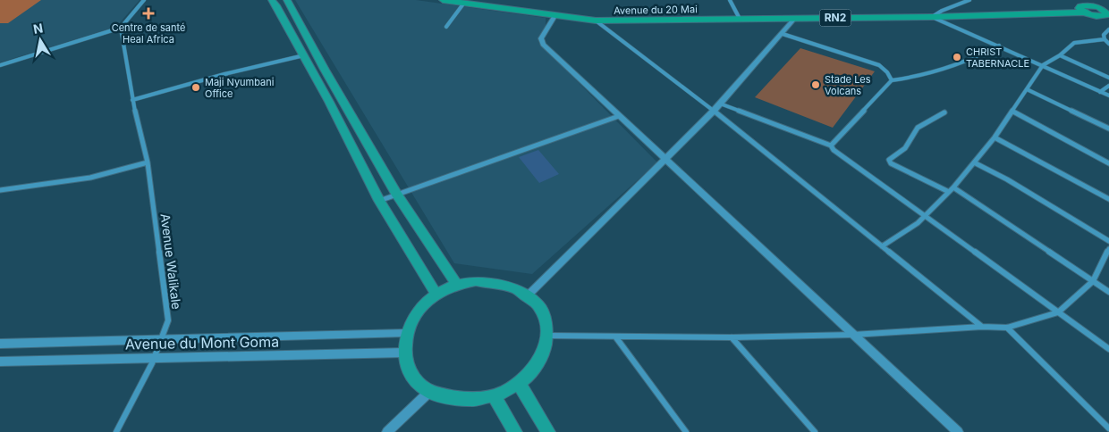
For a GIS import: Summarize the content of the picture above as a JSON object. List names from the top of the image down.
{
  "streets": {
    "highway": ["Avenue du 20 Mai", "RN2"],
    "street": ["Avenue Walikale", "Avenue du Mont Goma"]
  },
  "crossings": [
    ["Avenue du 20 Mai", "RN2"],
    ["Avenue Walikale", "Avenue du Mont Goma"]
  ],
  "places": {
    "health": ["Centre de santé Heal Africa"],
    "other": ["CHRIST TABERNACLE", "Stade Les Volcans", "Maji Nyumbani Office"]
  },
  "north": "top"
}
